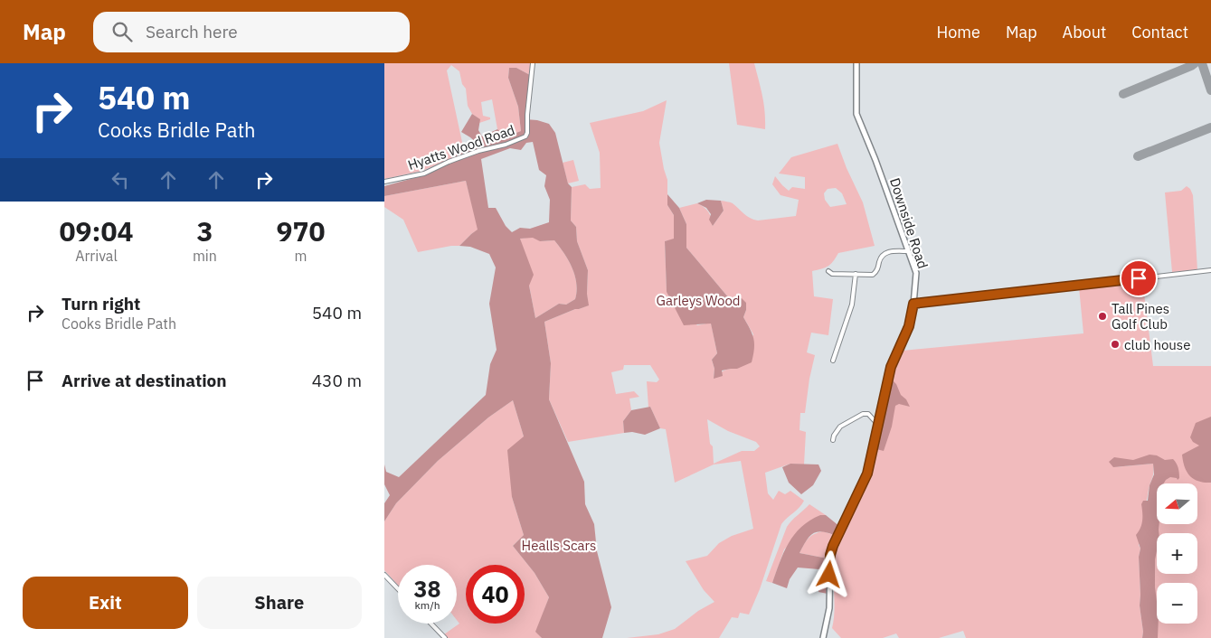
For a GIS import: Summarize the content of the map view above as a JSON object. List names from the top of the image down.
{
  "streets": {
    "street": ["Hyatts Wood Road", "Downside Road"]
  },
  "parks": ["Garleys Wood", "Healls Scars"],
  "places": ["Tall Pines Golf Club", "club house"],
  "north": "left",
  "page": {
    "header": "Map",
    "search": "Search here",
    "nav": [
      "Home",
      "Map",
      "About",
      "Contact"
    ],
    "turn": ["540 m", "Cooks Bridle Path"],
    "eta": [
      "09:04",
      "Arrival",
      "3",
      "min",
      "970",
      "m"
    ],
    "list": [
      {
        "name": "Turn right",
        "note": "Cooks Bridle Path",
        "value": "540 m"
      },
      {
        "name": "Arrive at destination",
        "value": "430 m"
      }
    ],
    "map_buttons": ["+", "−"],
    "speed": "38 km/h",
    "limit": "40",
    "buttons": ["Exit", "Share"]
  }
}
